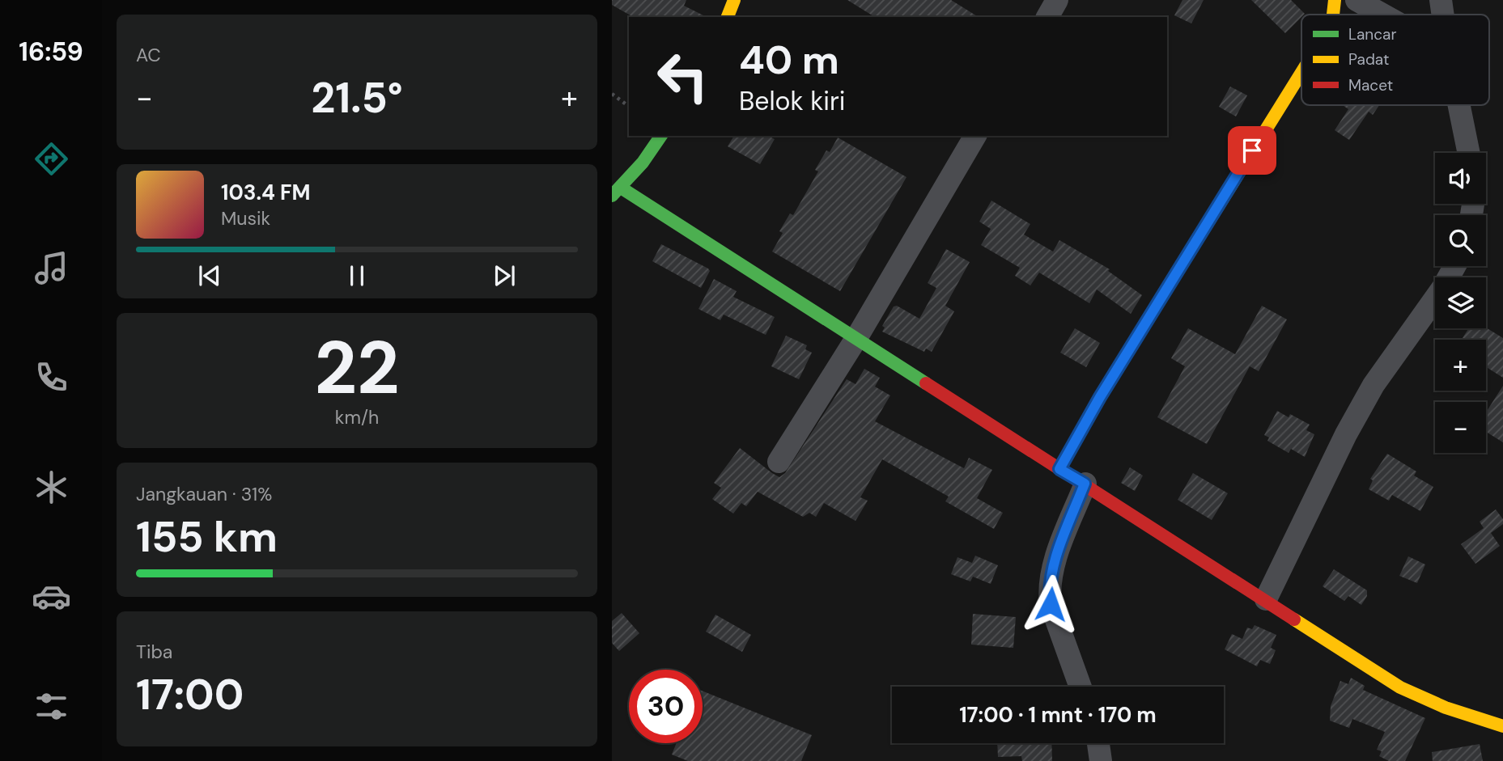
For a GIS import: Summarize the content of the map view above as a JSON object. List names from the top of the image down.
{
  "legend": ["Lancar", "Padat", "Macet"],
  "page": {
    "tabs": "16:59",
    "tile": [
      "AC",
      ["22", "km/h"],
      ["Jangkauan · 31%", "155 km"],
      ["Tiba", "17:00"]
    ],
    "turn": ["40 m", "Belok kiri"],
    "heat": ["−", "21.5°", "+"],
    "map_buttons": ["+", "−"],
    "song": ["103.4 FM", "Musik"],
    "limit": "30",
    "trip": "17:00 · 1 mnt · 170 m"
  }
}
